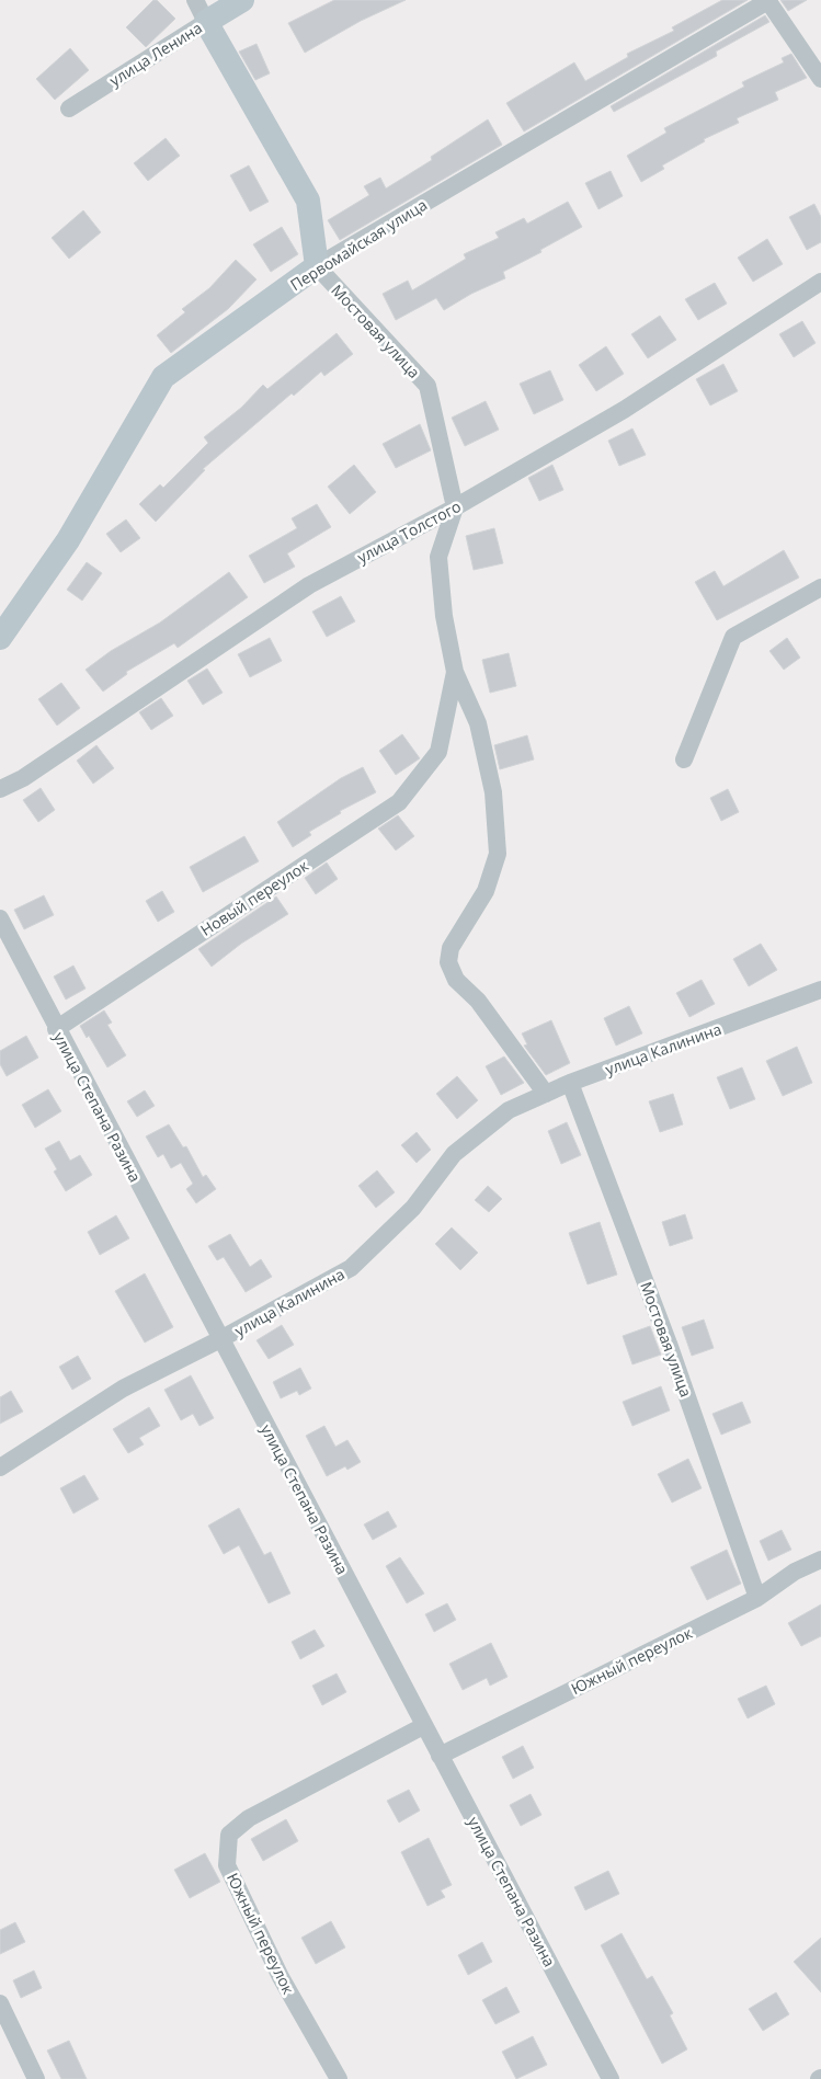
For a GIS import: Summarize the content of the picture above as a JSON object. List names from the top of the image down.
{
  "streets": {
    "main road": ["улица Ленина", "Первомайская улица"],
    "street": [
      "Мостовая улица",
      "улица Толстого",
      "Новый переулок",
      "улица Калинина",
      "улица Степана Разина",
      "Южный переулок"
    ]
  },
  "crossings": [
    ["Первомайская улица", "Мостовая улица"],
    ["Мостовая улица", "улица Толстого"],
    ["Мостовая улица", "улица Калинина"],
    ["Мостовая улица", "Южный переулок"],
    ["Новый переулок", "улица Степана Разина"],
    ["улица Калинина", "улица Степана Разина"],
    ["улица Степана Разина", "Южный переулок"]
  ]
}
